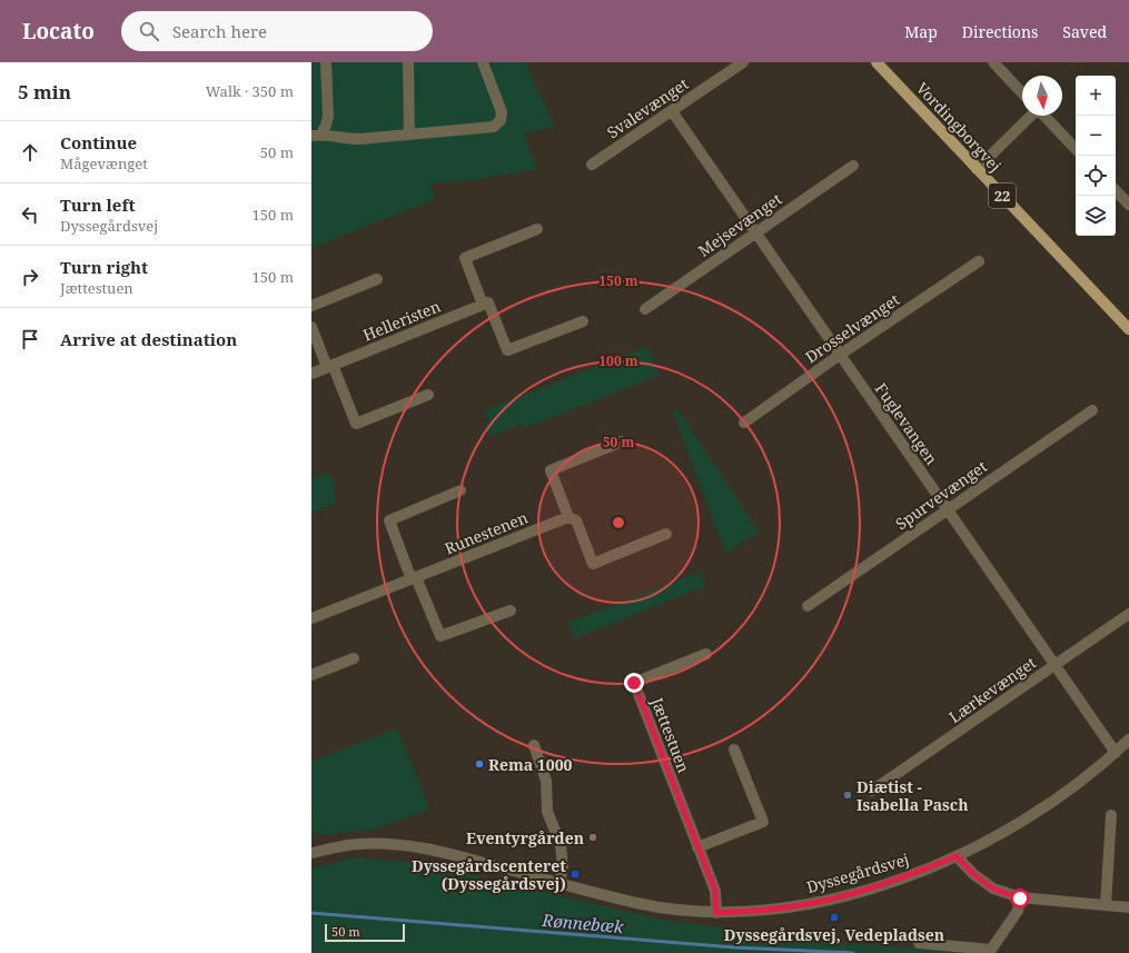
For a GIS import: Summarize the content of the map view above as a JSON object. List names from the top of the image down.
{
  "streets": {
    "main road": ["Vordingborgvej", "22"],
    "street": [
      "Svalevænget",
      "Mejsevænget",
      "Helleristen",
      "Drosselvænget",
      "Fuglevangen",
      "Spurvevænget",
      "Runestenen",
      "Lærkevænget",
      "Jættestuen",
      "Dyssegårdsvej"
    ]
  },
  "crossings": [
    ["Svalevænget", "Fuglevangen"],
    ["Mejsevænget", "Fuglevangen"],
    ["Drosselvænget", "Fuglevangen"],
    ["Fuglevangen", "Spurvevænget"],
    ["Fuglevangen", "Lærkevænget"],
    ["Fuglevangen", "Dyssegårdsvej"],
    ["Jættestuen", "Dyssegårdsvej"]
  ],
  "water": ["Rønnebæk"],
  "places": {
    "other": ["Rema 1000", "Diætist - Isabella Pasch", "Eventyrgården"],
    "transit": ["Dyssegårdscenteret (Dyssegårdsvej)", "Dyssegårdsvej, Vedepladsen"]
  },
  "scale_bar": "50 m",
  "north": "bottom",
  "page": {
    "header": "Locato",
    "search": "Search here",
    "nav": ["Map", "Directions", "Saved"],
    "heading": ["5 min", "Walk · 350 m"],
    "map_buttons": ["+", "−"],
    "list": [
      ["Continue", "Mågevænget", "50 m"],
      ["Turn left", "Dyssegårdsvej", "150 m"],
      ["Turn right", "Jættestuen", "150 m"],
      "Arrive at destination"
    ],
    "scale": "50 m"
  },
  "rings": ["150 m", "100 m", "50 m"]
}
